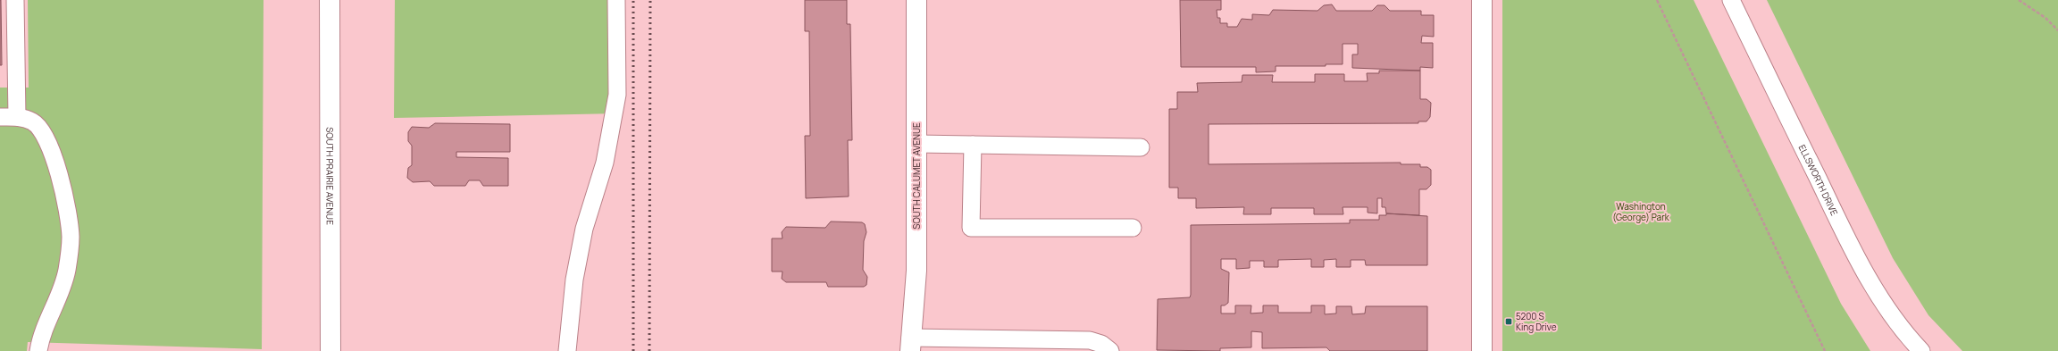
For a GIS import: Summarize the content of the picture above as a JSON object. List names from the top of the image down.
{
  "streets": {
    "street": ["SOUTH PRAIRIE AVENUE", "SOUTH CALUMET AVENUE"],
    "lane": ["ELLSWORTH DRIVE"]
  },
  "parks": ["Washington (George) Park"],
  "places": {
    "transit": ["5200 S King Drive"]
  }
}
